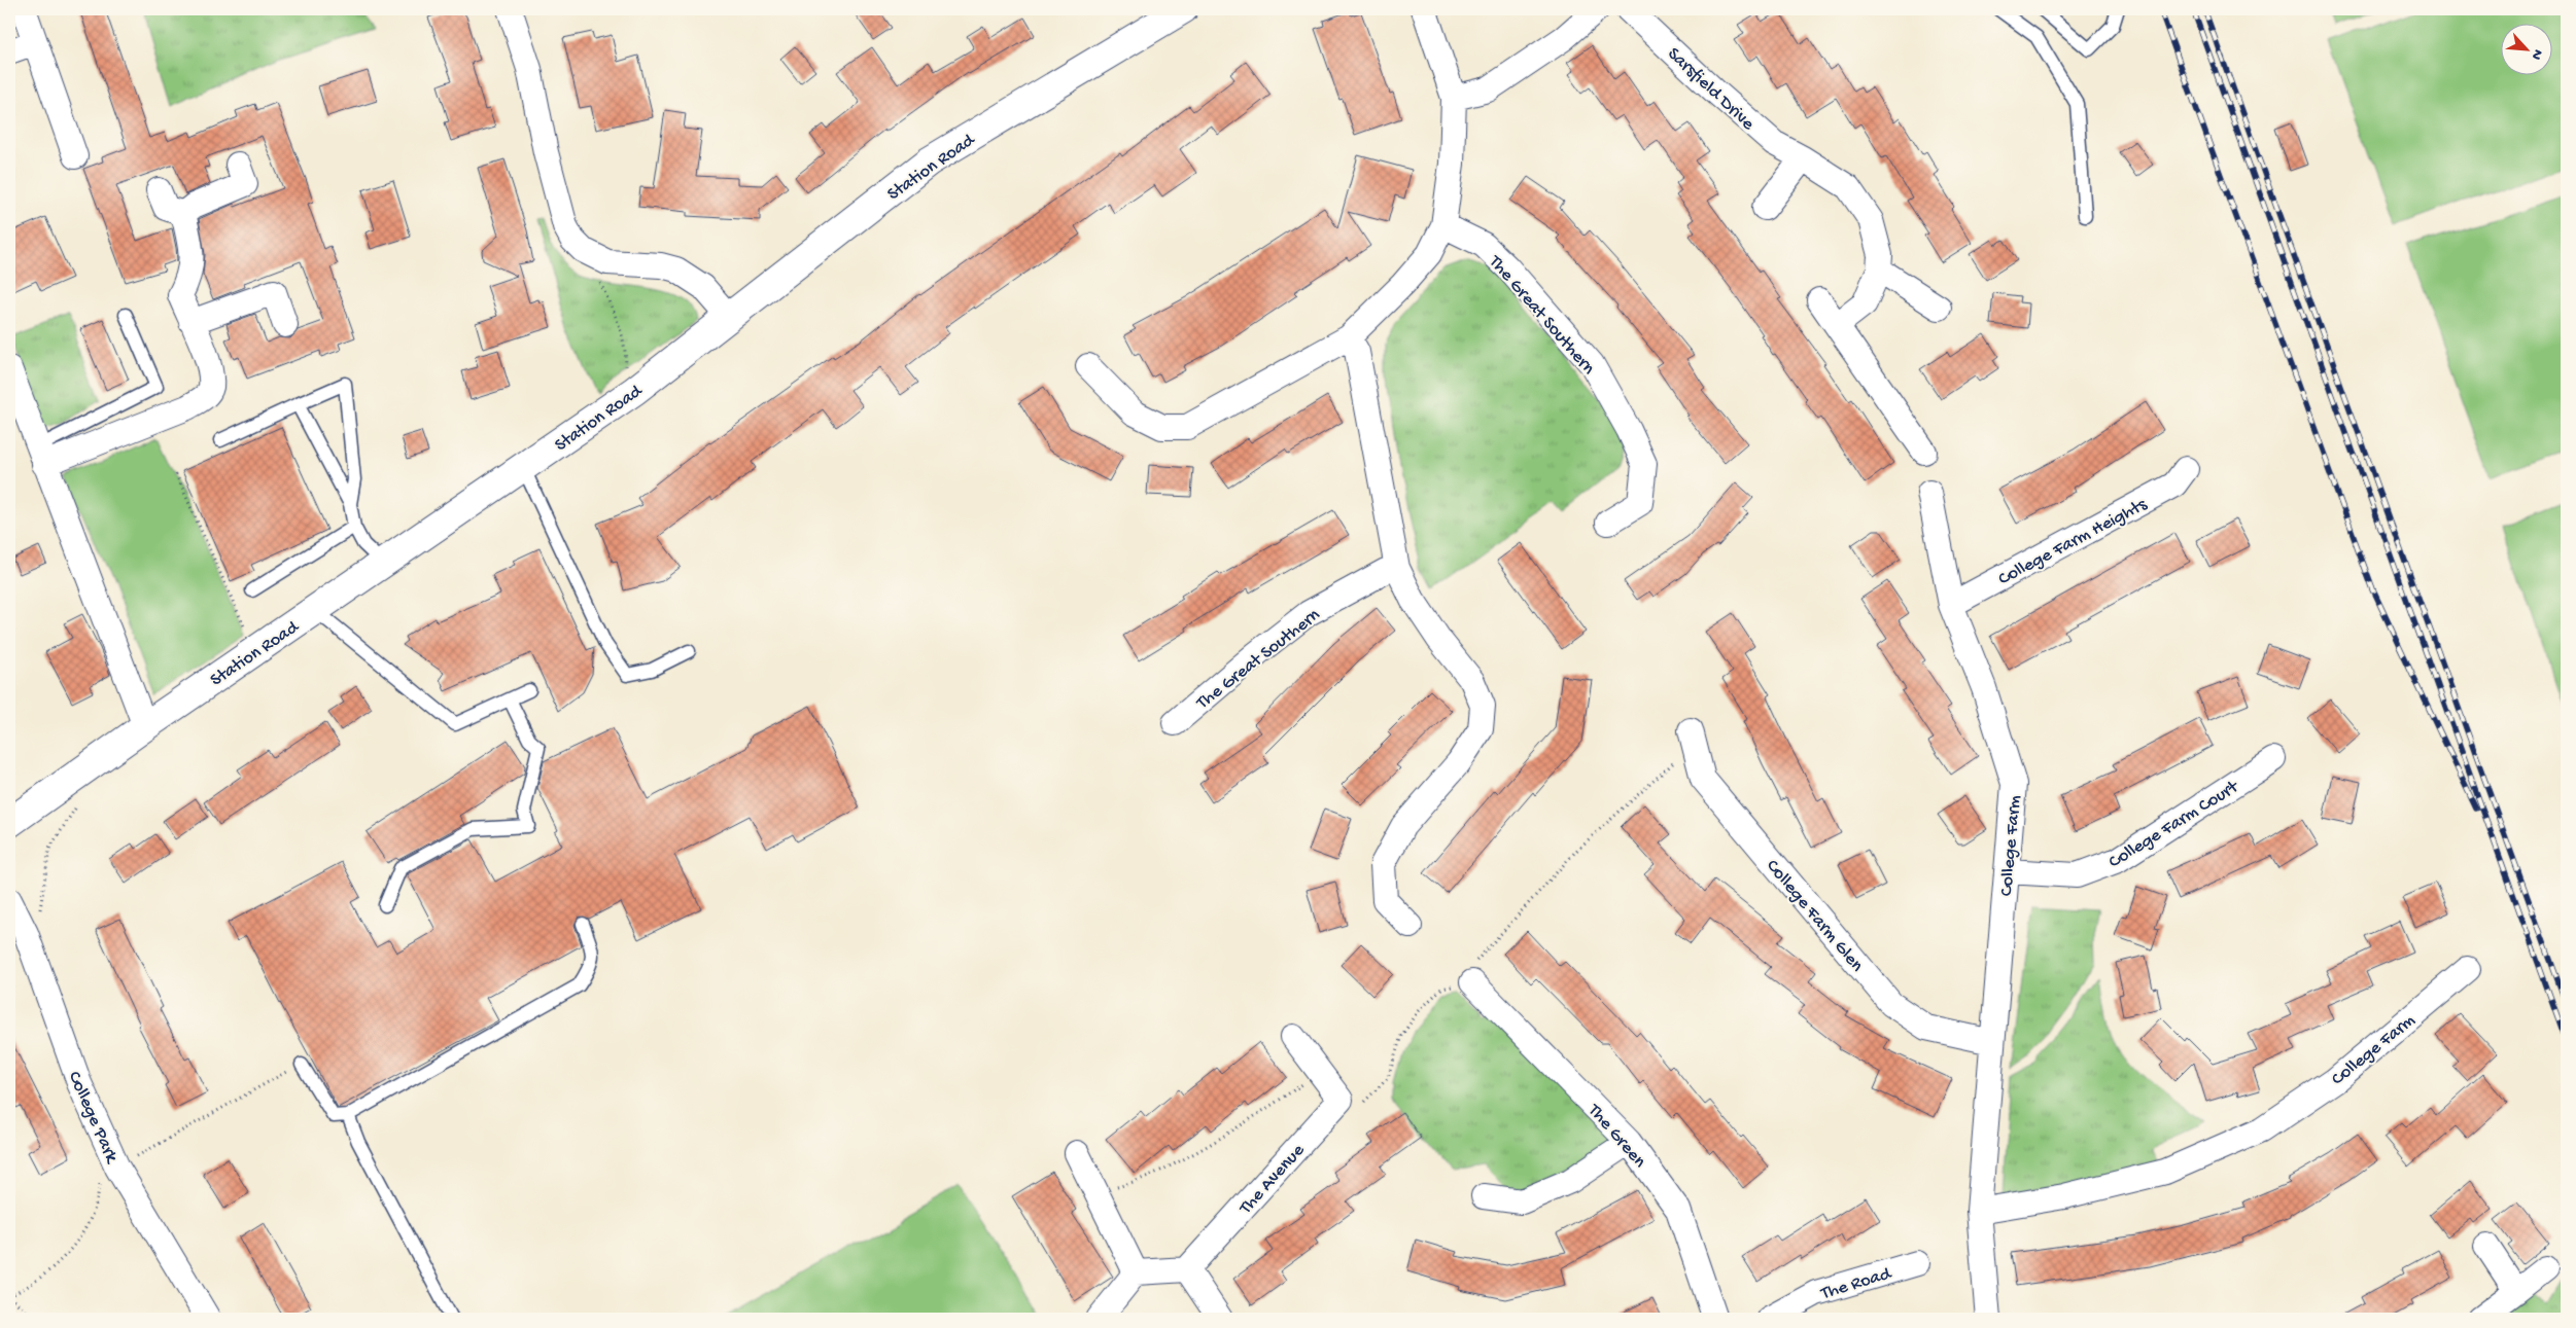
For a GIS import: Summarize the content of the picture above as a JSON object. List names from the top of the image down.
{
  "streets": {
    "main road": ["Station Road"],
    "street": [
      "Sarsfield Drive",
      "The Great Southern",
      "College Farm Heights",
      "College Farm Court",
      "College Farm",
      "College Farm Glen",
      "College Park",
      "The Green",
      "The Avenue",
      "The Road"
    ]
  },
  "crossings": [
    ["College Farm Heights", "College Farm"],
    ["College Farm Court", "College Farm"],
    ["College Farm", "College Farm Glen"]
  ],
  "north": "bottom right"
}
